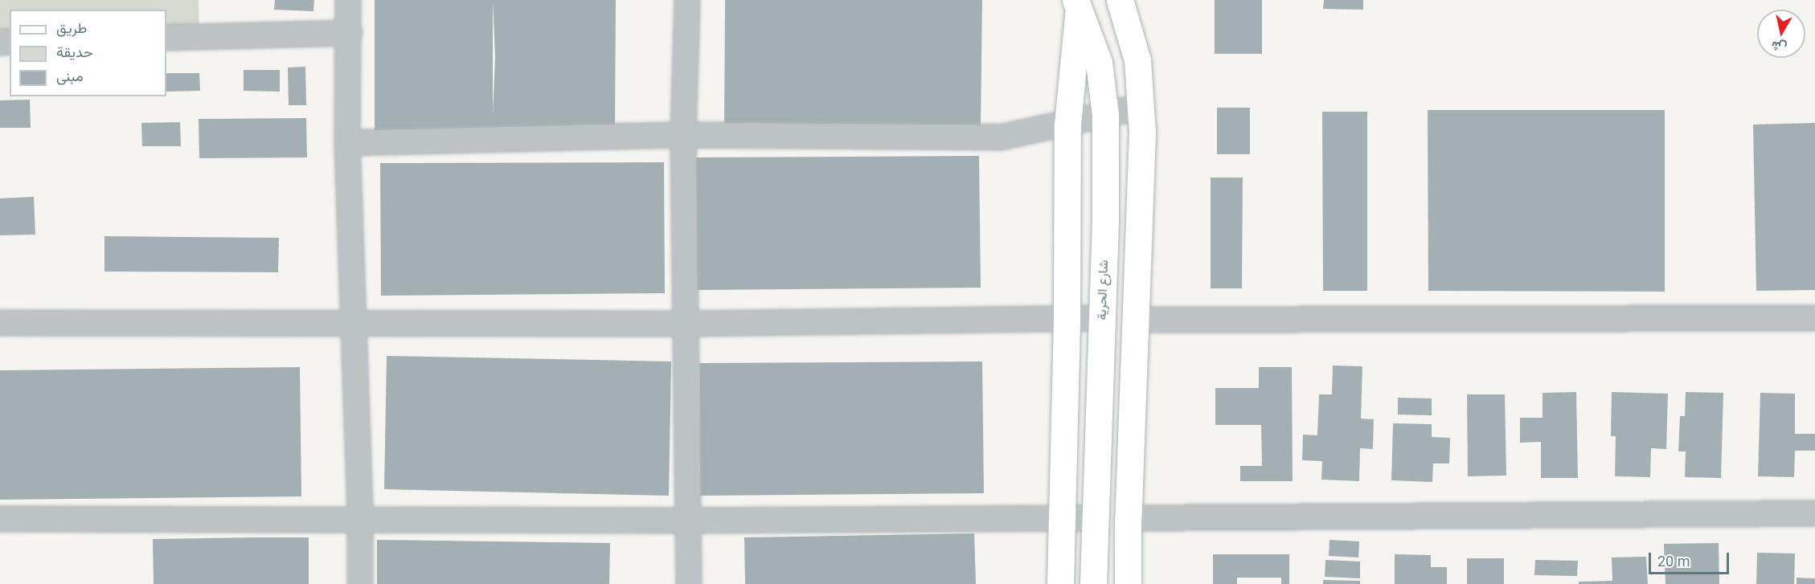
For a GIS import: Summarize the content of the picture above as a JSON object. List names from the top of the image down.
{
  "streets": {
    "main road": ["شارع الحرية"]
  },
  "legend": ["طريق", "حديقة", "مبنى"],
  "scale_bar": "20 m",
  "north": "bottom"
}
